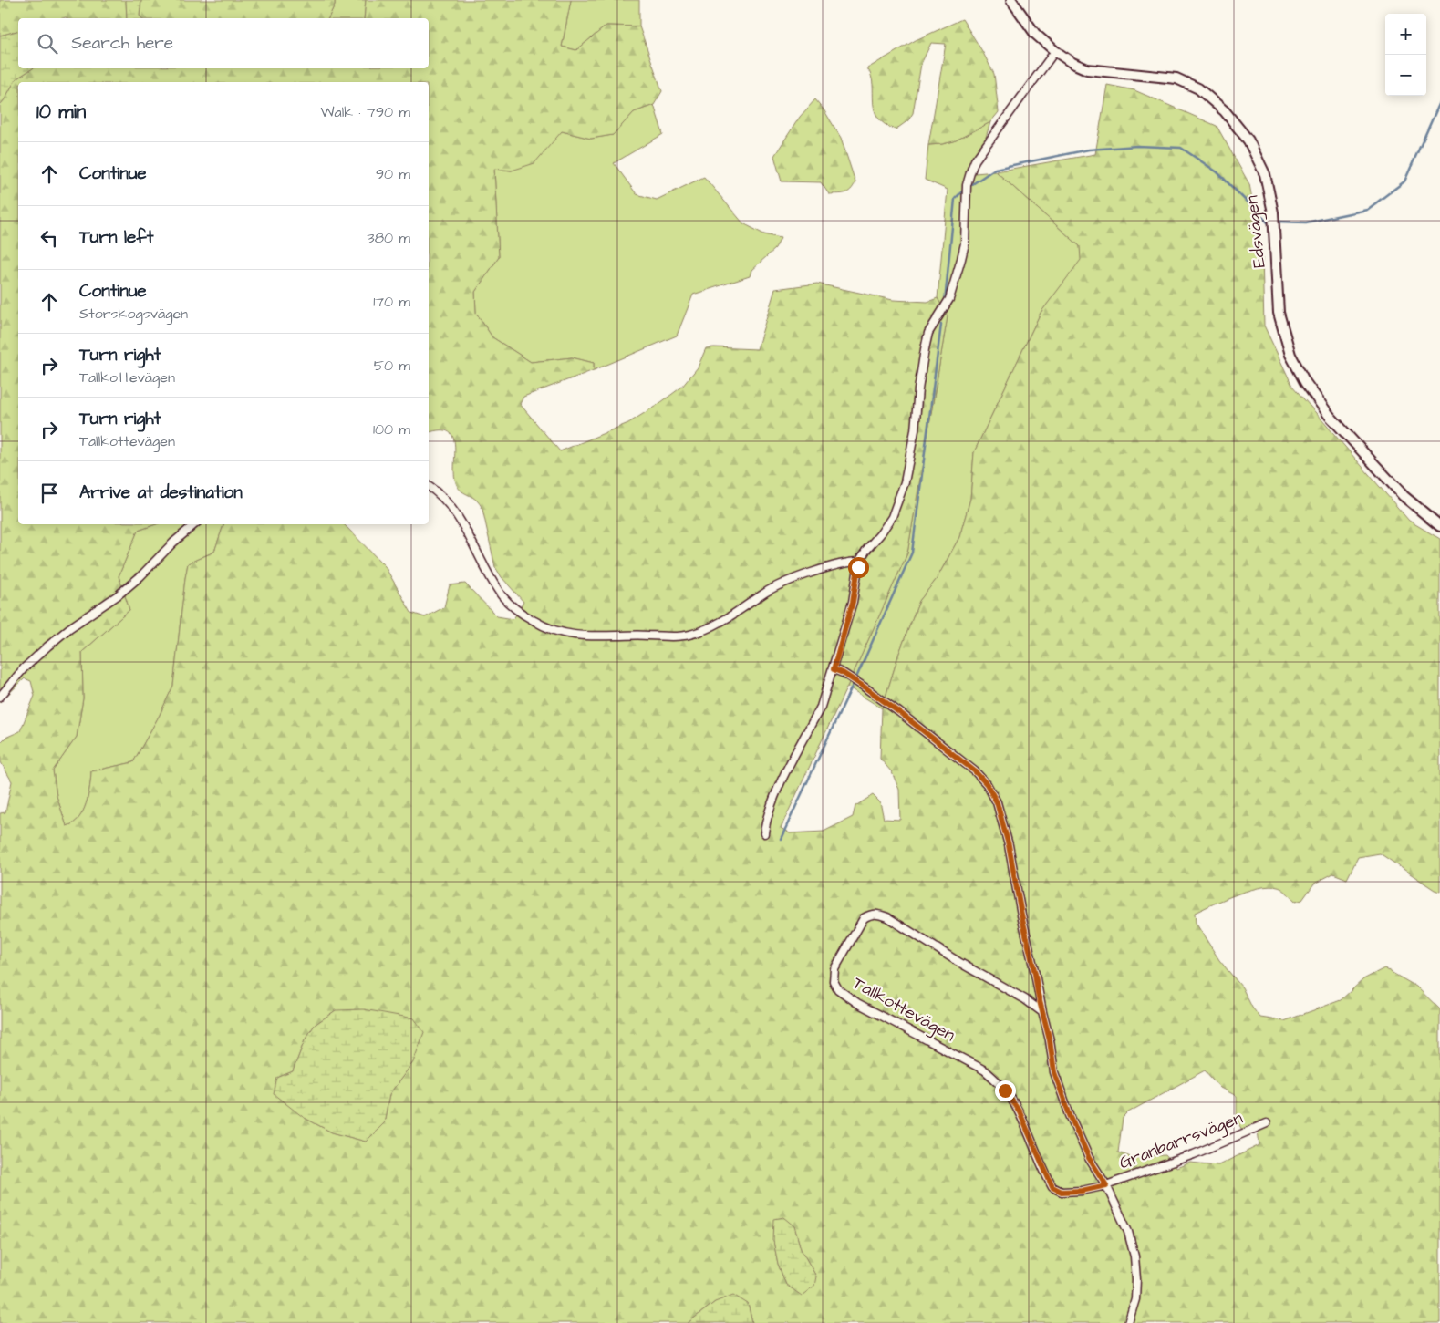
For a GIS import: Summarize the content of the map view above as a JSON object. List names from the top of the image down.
{
  "streets": {
    "street": ["Edsvägen", "Tallkottevägen", "Granbarrsvägen"]
  },
  "crossings": [
    ["Tallkottevägen", "Granbarrsvägen"]
  ],
  "page": {
    "map_buttons": ["+", "−"],
    "search": "Search here",
    "heading": ["10 min", "Walk · 790 m"],
    "list": [
      ["Continue", "90 m"],
      ["Turn left", "380 m"],
      ["Continue", "Storskogsvägen", "170 m"],
      ["Turn right", "Tallkottevägen", "50 m"],
      ["Turn right", "Tallkottevägen", "100 m"],
      "Arrive at destination"
    ]
  }
}
